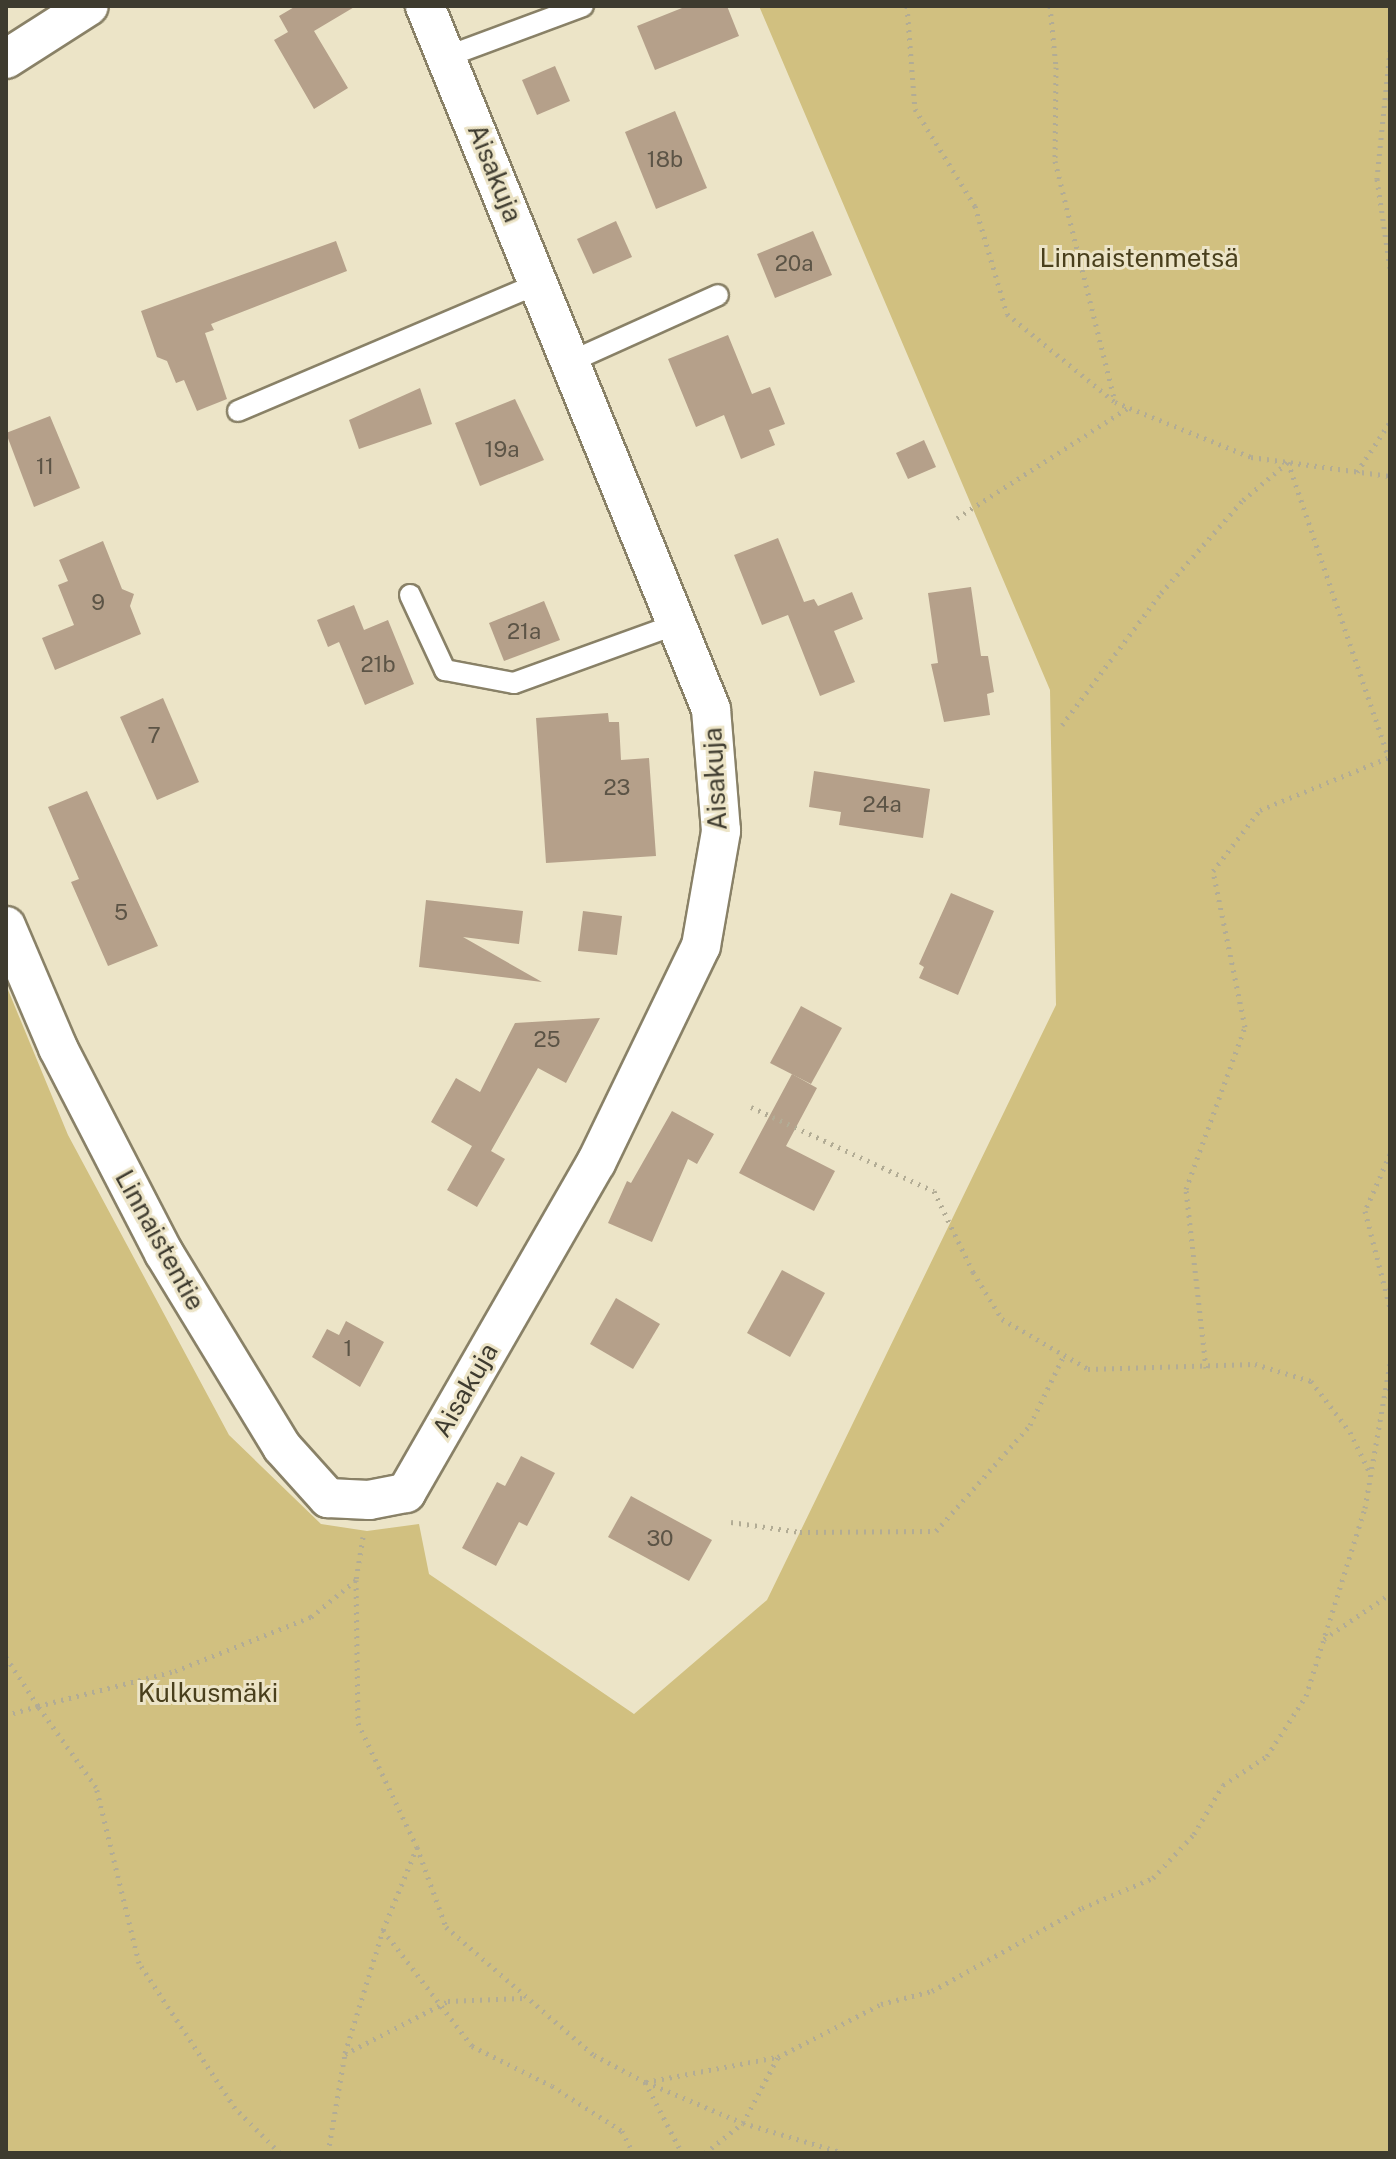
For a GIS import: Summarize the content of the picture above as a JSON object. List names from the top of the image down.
{
  "streets": {
    "street": ["Aisakuja", "Linnaistentie"]
  },
  "crossings": [
    ["Aisakuja", "Linnaistentie"]
  ],
  "parks": ["Linnaistenmetsä", "Kulkusmäki"],
  "house_numbers": [
    "18b",
    "20a",
    "19a",
    "11",
    "9",
    "21a",
    "21b",
    "7",
    "23",
    "24a",
    "5",
    "25",
    "1",
    "30"
  ]
}
